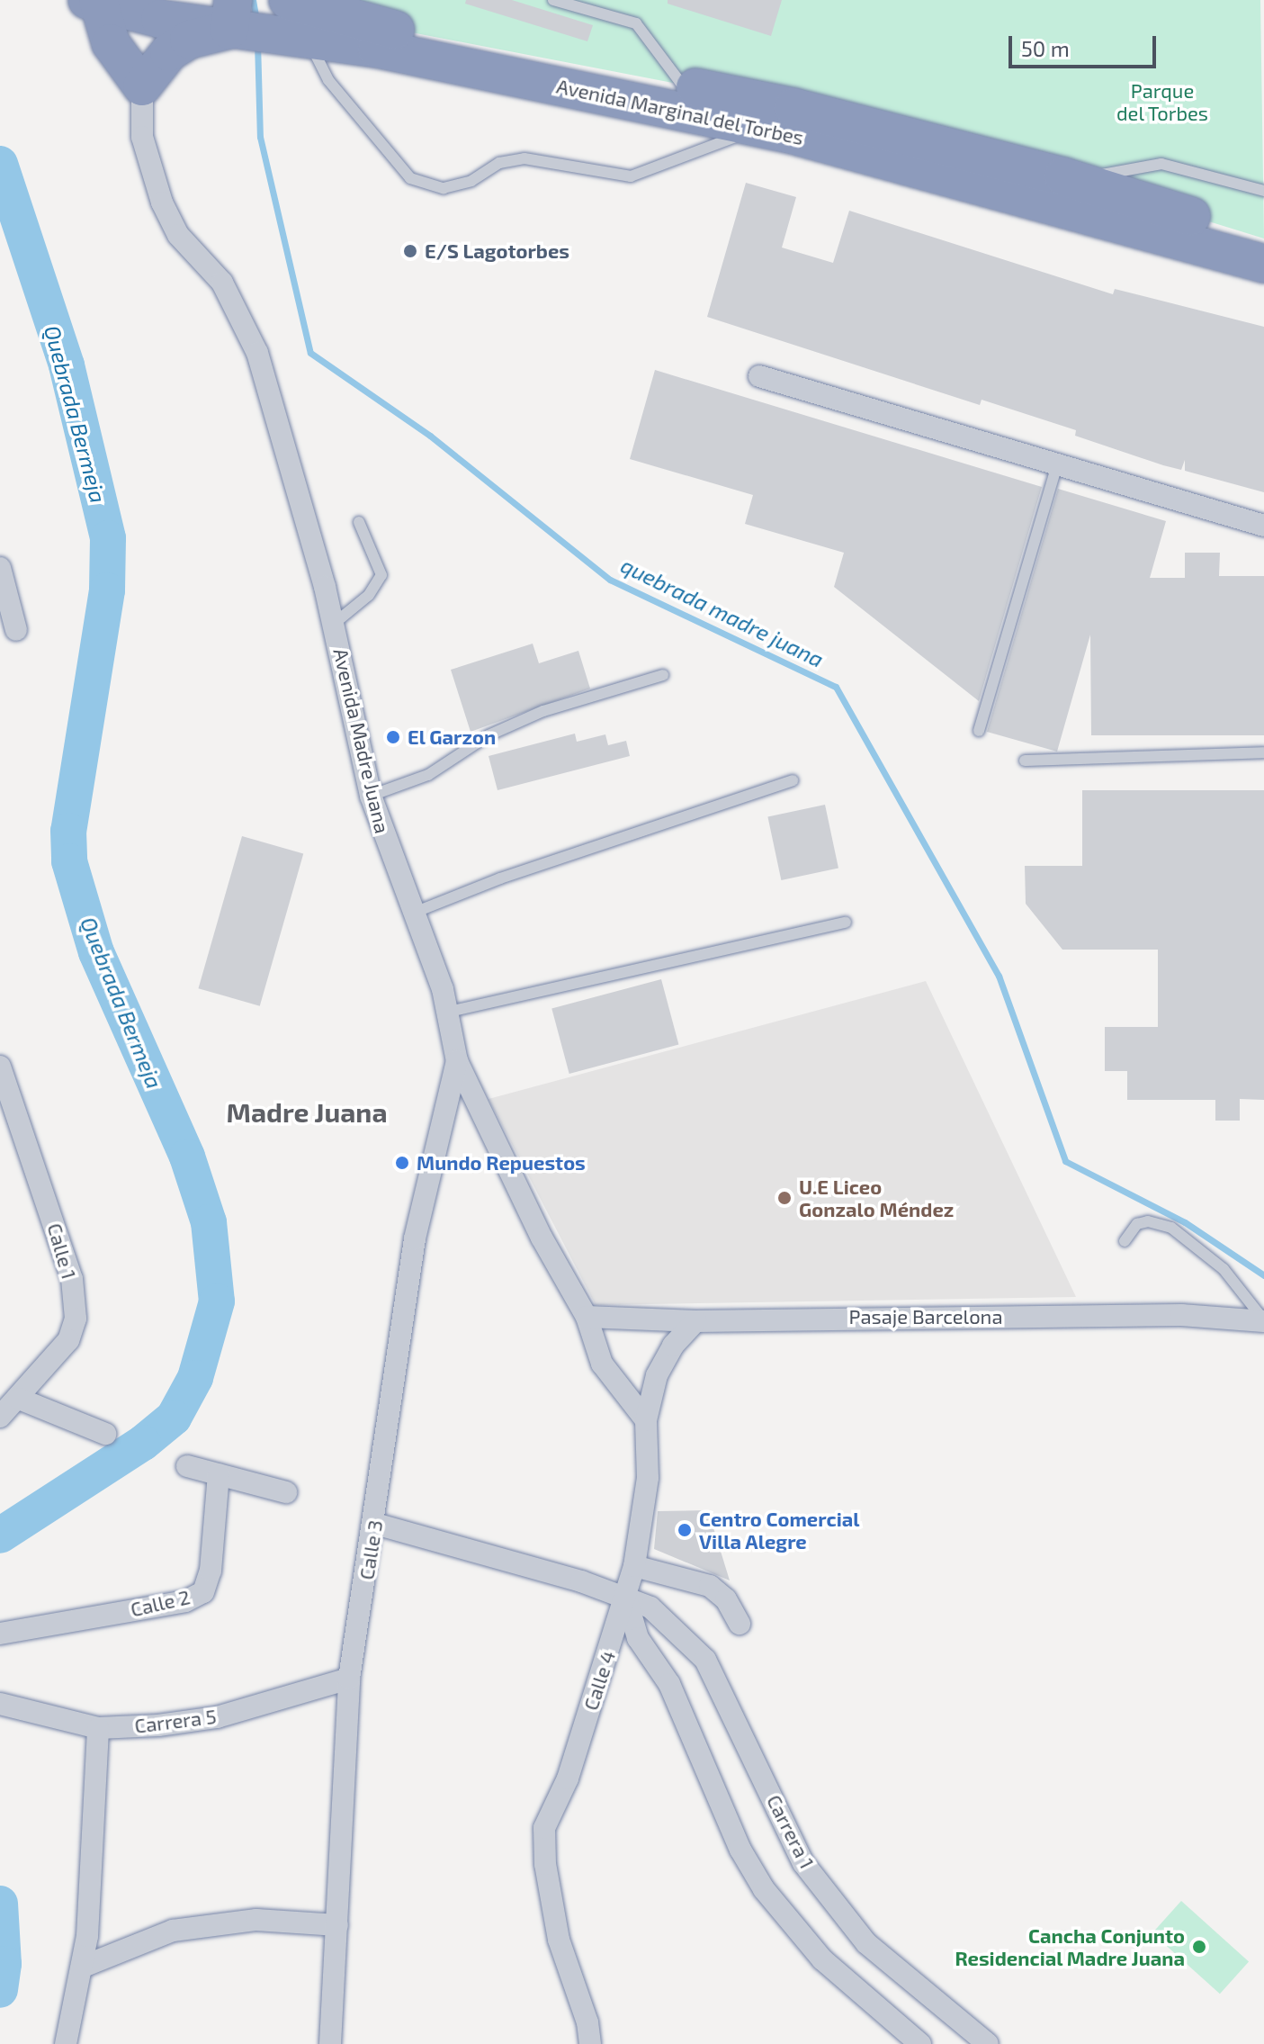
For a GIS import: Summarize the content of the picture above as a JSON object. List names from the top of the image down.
{
  "streets": {
    "highway": ["Avenida Marginal del Torbes"],
    "street": [
      "Avenida Madre Juana",
      "Calle 1",
      "Pasaje Barcelona",
      "Calle 3",
      "Calle 2",
      "Calle 4",
      "Carrera 5",
      "Carrera 1"
    ]
  },
  "crossings": [
    ["Avenida Madre Juana", "Pasaje Barcelona"],
    ["Avenida Madre Juana", "Calle 3"],
    ["Avenida Madre Juana", "Calle 4"],
    ["Pasaje Barcelona", "Calle 4"],
    ["Calle 3", "Carrera 5"],
    ["Calle 3", "Carrera 1"],
    ["Calle 4", "Carrera 1"]
  ],
  "districts": ["Madre Juana"],
  "water": ["Quebrada Bermeja", "quebrada madre juana"],
  "parks": ["Parque del Torbes"],
  "places": [
    "E/S Lagotorbes",
    "El Garzon",
    "Mundo Repuestos",
    "U.E Liceo Gonzalo Méndez",
    "Centro Comercial Villa Alegre",
    "Cancha Conjunto Residencial Madre Juana"
  ],
  "scale_bar": "50 m"
}
